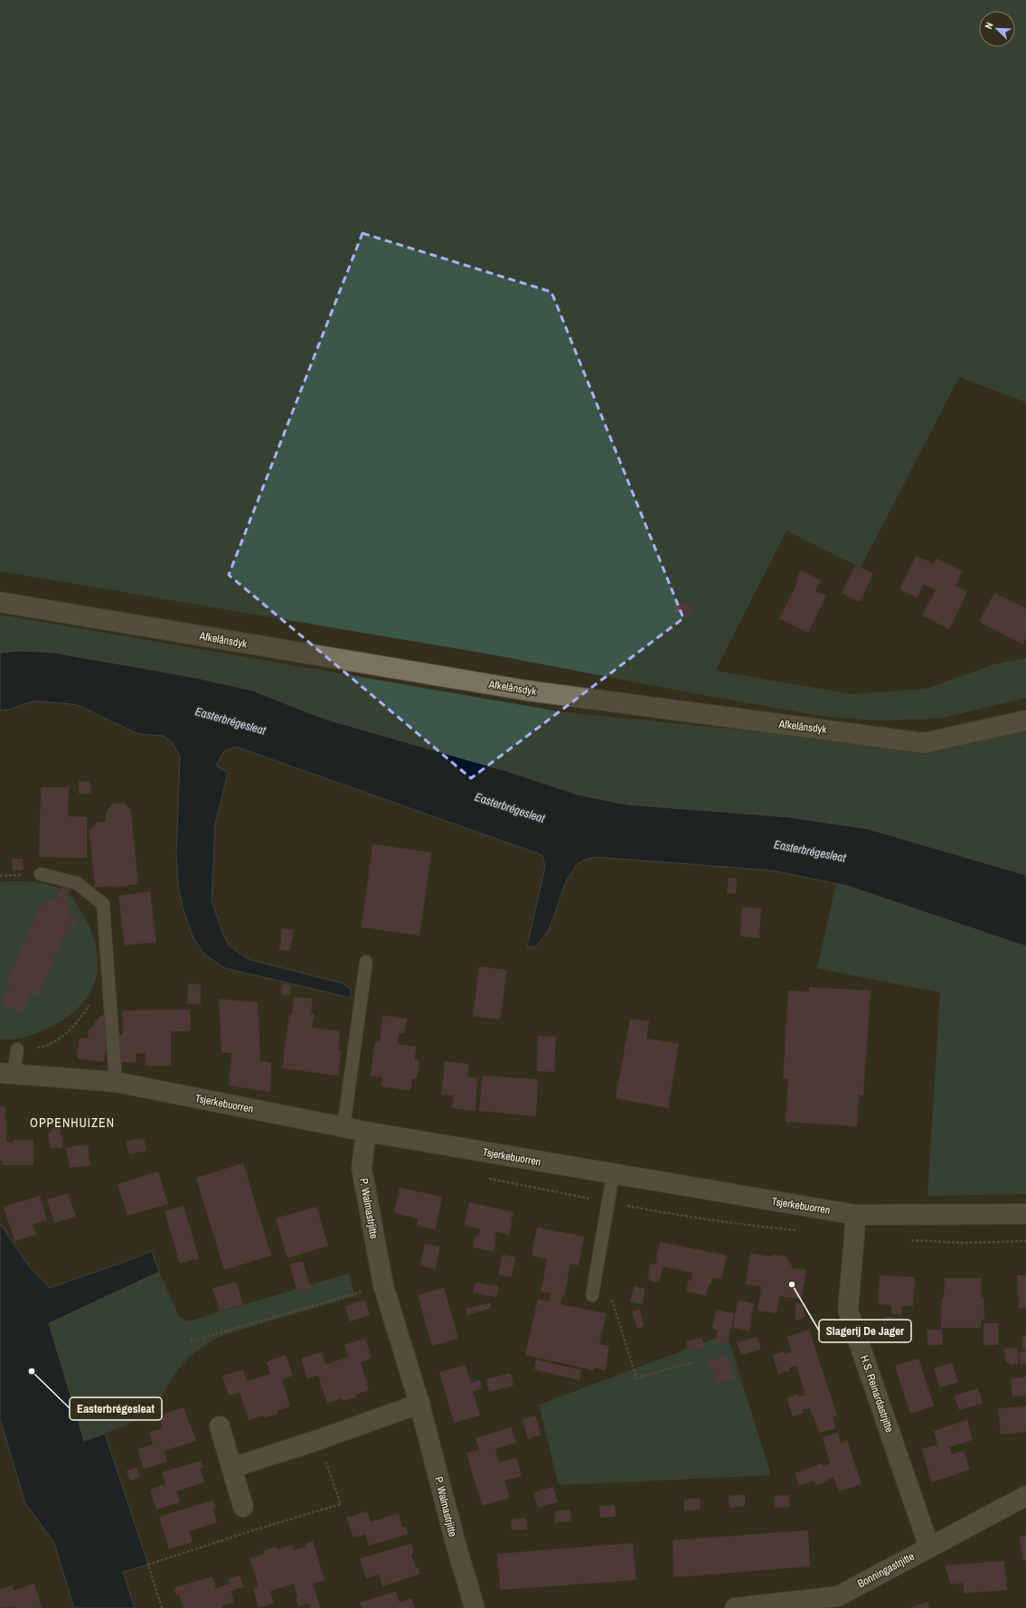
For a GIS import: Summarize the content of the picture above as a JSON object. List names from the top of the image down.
{
  "streets": {
    "street": [
      "Afkelânsdyk",
      "Tsjerkebuorren",
      "P. Walmastrjitte",
      "H.S. Reinardastrjitte",
      "Bonningastrjitte"
    ]
  },
  "crossings": [
    ["Tsjerkebuorren", "P. Walmastrjitte"],
    ["Tsjerkebuorren", "H.S. Reinardastrjitte"],
    ["H.S. Reinardastrjitte", "Bonningastrjitte"]
  ],
  "districts": ["OPPENHUIZEN"],
  "water": ["Easterbrégesleat"],
  "places": ["Slagerij De Jager", "Easterbrégesleat"],
  "north": "top left"
}
